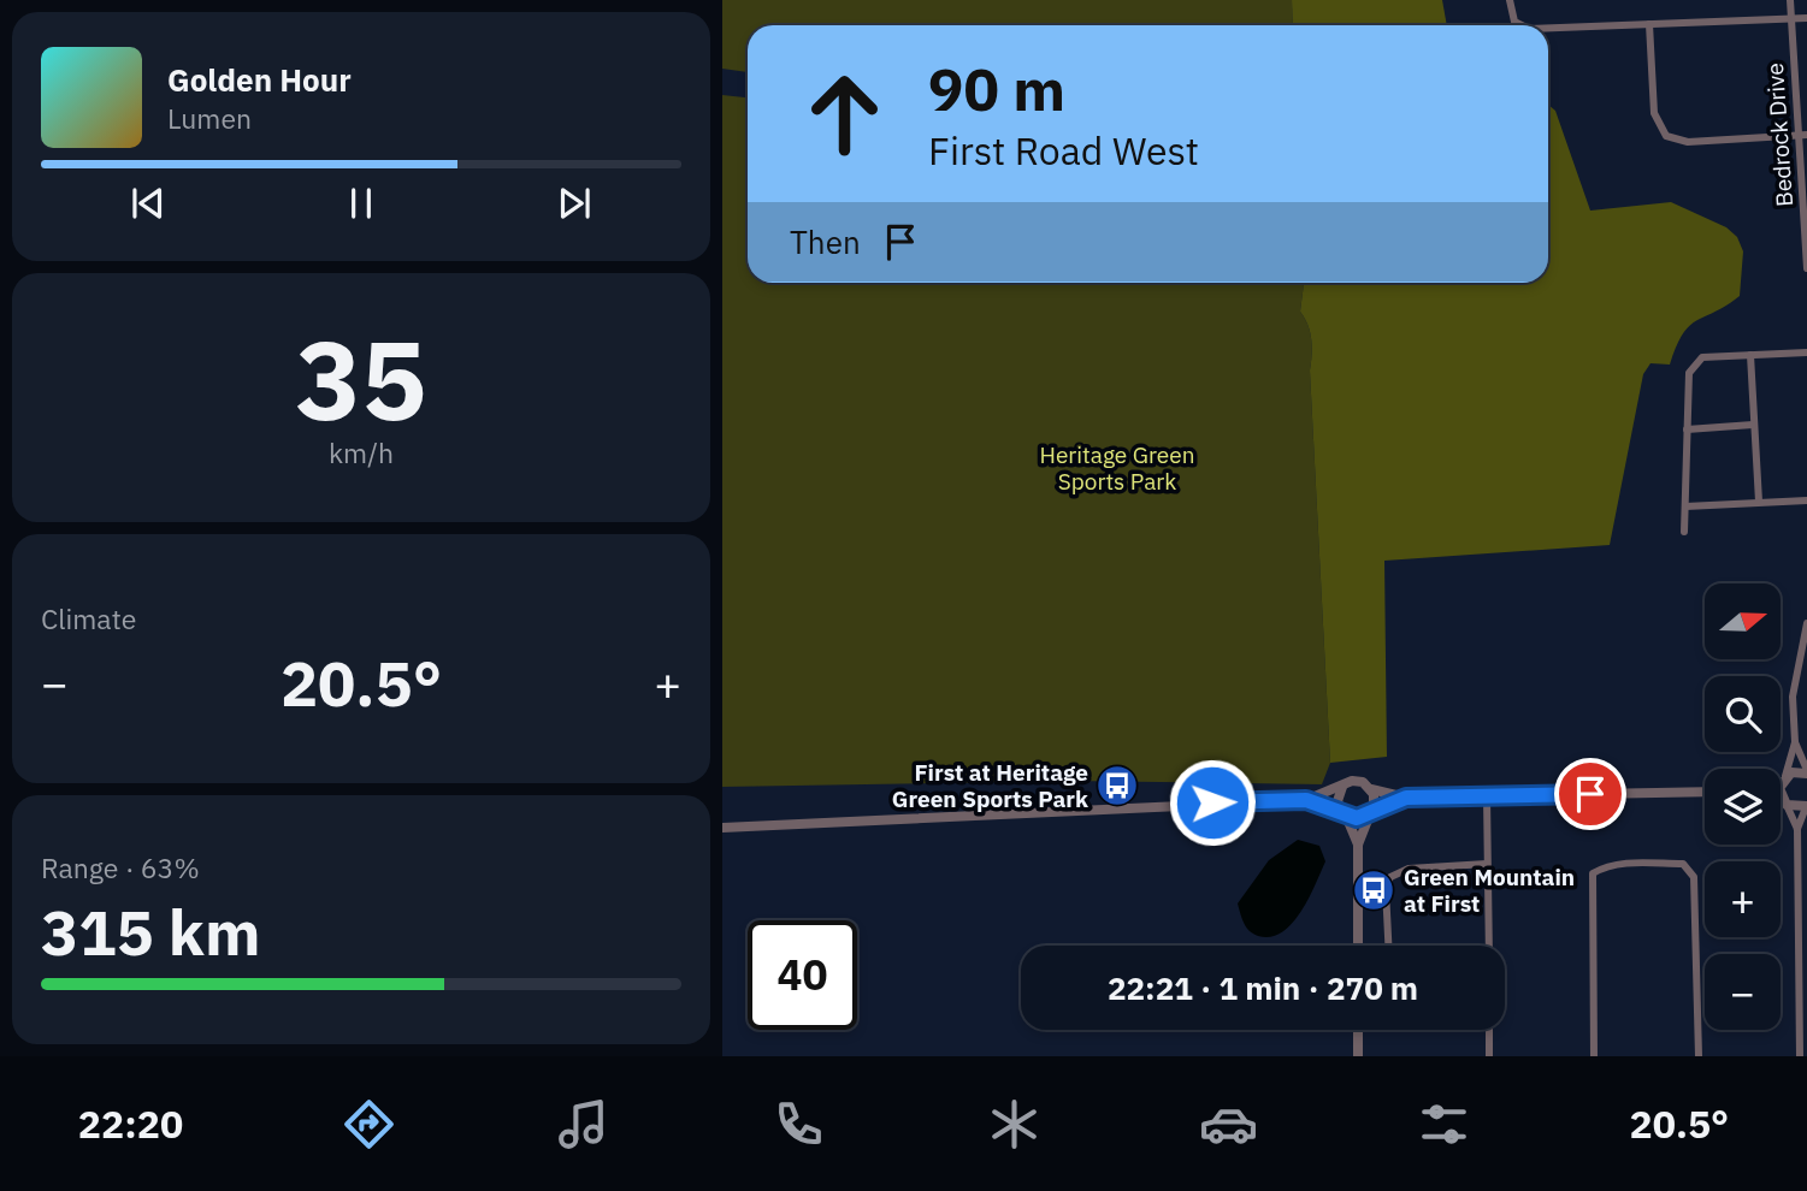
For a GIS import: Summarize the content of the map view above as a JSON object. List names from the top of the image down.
{
  "streets": {
    "street": ["Bedrock Drive"]
  },
  "parks": ["Heritage Green Sports Park"],
  "places": {
    "bus stop": ["First at Heritage Green Sports Park", "Green Mountain at First"]
  },
  "north": "right",
  "page": {
    "turn": ["90 m", "First Road West"],
    "song": ["Golden Hour", "Lumen"],
    "then": "Then",
    "tile": [
      ["35", "km/h"],
      "Climate",
      ["Range · 63%", "315 km"]
    ],
    "map_buttons": ["+", "−"],
    "heat": ["−", "20.5°", "+"],
    "limit": "40",
    "trip": "22:21 · 1 min · 270 m",
    "tabs": ["22:20", "20.5°"]
  }
}
